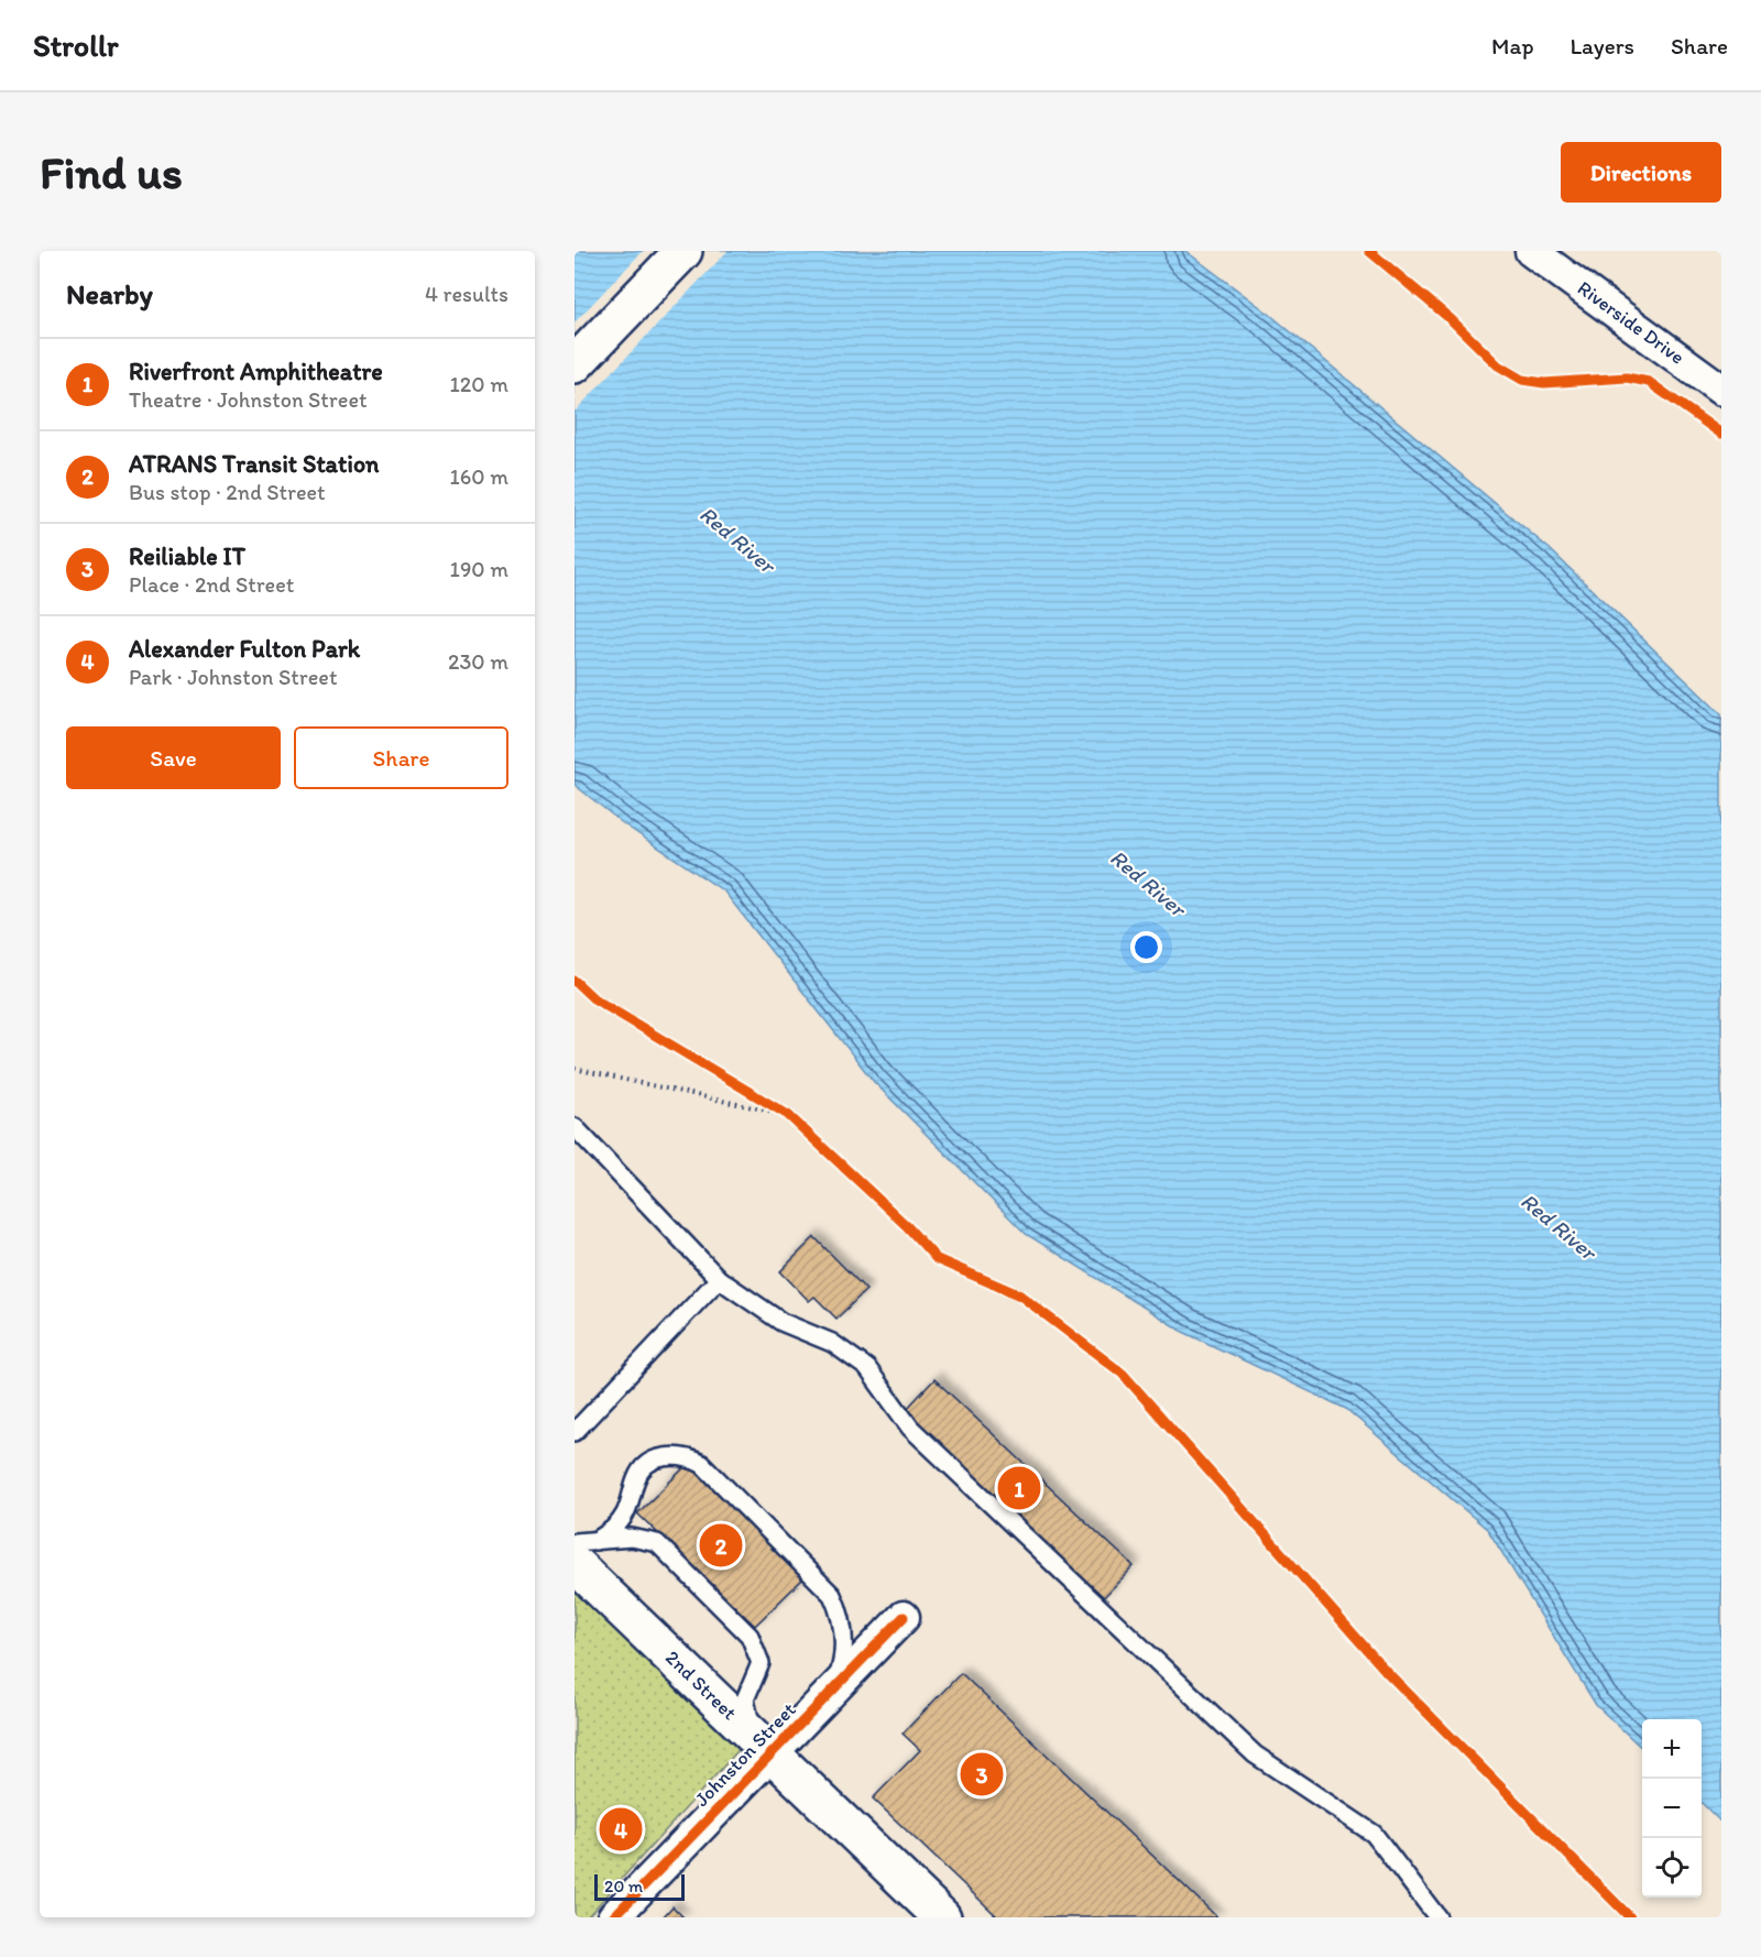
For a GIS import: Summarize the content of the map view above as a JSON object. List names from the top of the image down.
{
  "streets": {
    "main road": ["2nd Street"],
    "street": ["Riverside Drive", "Johnston Street"]
  },
  "crossings": [
    ["2nd Street", "Johnston Street"]
  ],
  "water": ["Red River"],
  "scale_bar": "20 m",
  "page": {
    "header": "Strollr",
    "nav": ["Map", "Layers", "Share"],
    "buttons": [
      "Directions",
      ["Save", "Share"]
    ],
    "title": "Find us",
    "heading": ["Nearby", "4 results"],
    "list": [
      {
        "mark": "1",
        "name": "Riverfront Amphitheatre",
        "note": "Theatre · Johnston Street",
        "value": "120 m"
      },
      {
        "mark": "2",
        "name": "ATRANS Transit Station",
        "note": "Bus stop · 2nd Street",
        "value": "160 m"
      },
      {
        "mark": "3",
        "name": "Reiliable IT",
        "note": "Place · 2nd Street",
        "value": "190 m"
      },
      {
        "mark": "4",
        "name": "Alexander Fulton Park",
        "note": "Park · Johnston Street",
        "value": "230 m"
      }
    ],
    "pins": [
      "1",
      "2",
      "3",
      "4"
    ],
    "map_buttons": ["+", "−"],
    "scale": "20 m"
  }
}
